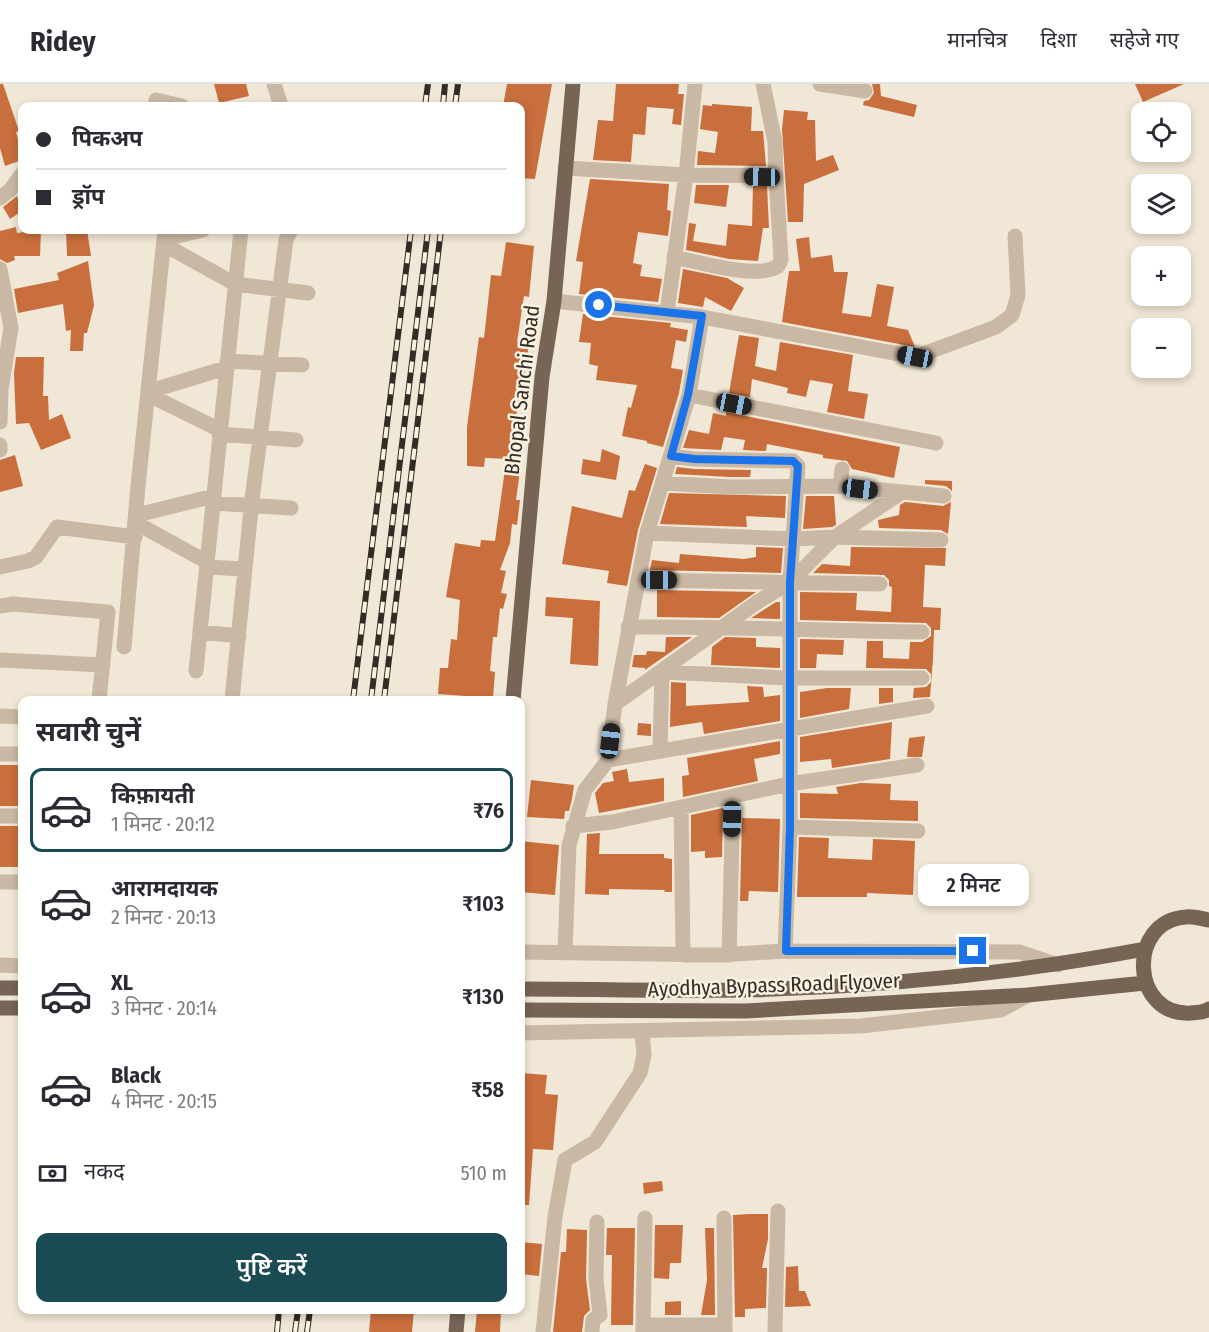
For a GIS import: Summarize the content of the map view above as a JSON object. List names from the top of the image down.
{
  "streets": {
    "main road": ["Bhopal Sanchi Road", "Ayodhya Bypass Road Flyover"]
  },
  "page": {
    "header": "Ridey",
    "nav": ["मानचित्र", "दिशा", "सहेजे गए"],
    "map_buttons": ["+", "−"],
    "banner": ["पिकअप", "ड्रॉप"],
    "heading": "सवारी चुनें",
    "list": [
      {
        "name": "किफ़ायती",
        "note": "1 मिनट · 20:12",
        "value": "₹76"
      },
      {
        "name": "आरामदायक",
        "note": "2 मिनट · 20:13",
        "value": "₹103"
      },
      {
        "name": "XL",
        "note": "3 मिनट · 20:14",
        "value": "₹130"
      },
      {
        "name": "Black",
        "note": "4 मिनट · 20:15",
        "value": "₹58"
      }
    ],
    "bubble": "2 मिनट",
    "pay": ["नकद", "510 m"],
    "buttons": "पुष्टि करें"
  }
}
